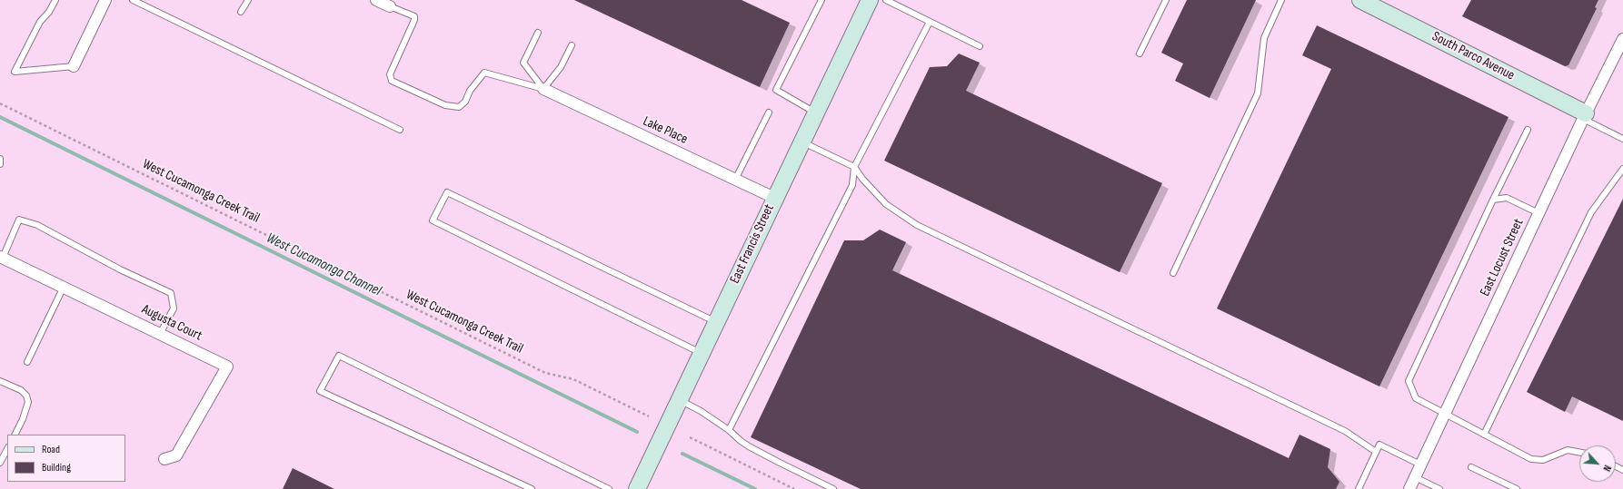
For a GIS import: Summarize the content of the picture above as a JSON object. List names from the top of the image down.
{
  "streets": {
    "street": [
      "South Parco Avenue",
      "Lake Place",
      "East Francis Street",
      "East Locust Street",
      "Augusta Court"
    ],
    "path": ["West Cucamonga Creek Trail"]
  },
  "crossings": [
    ["South Parco Avenue", "East Locust Street"],
    ["Lake Place", "East Francis Street"]
  ],
  "water": ["West Cucamonga Channel"],
  "legend": ["Road", "Building"],
  "north": "bottom right"
}
